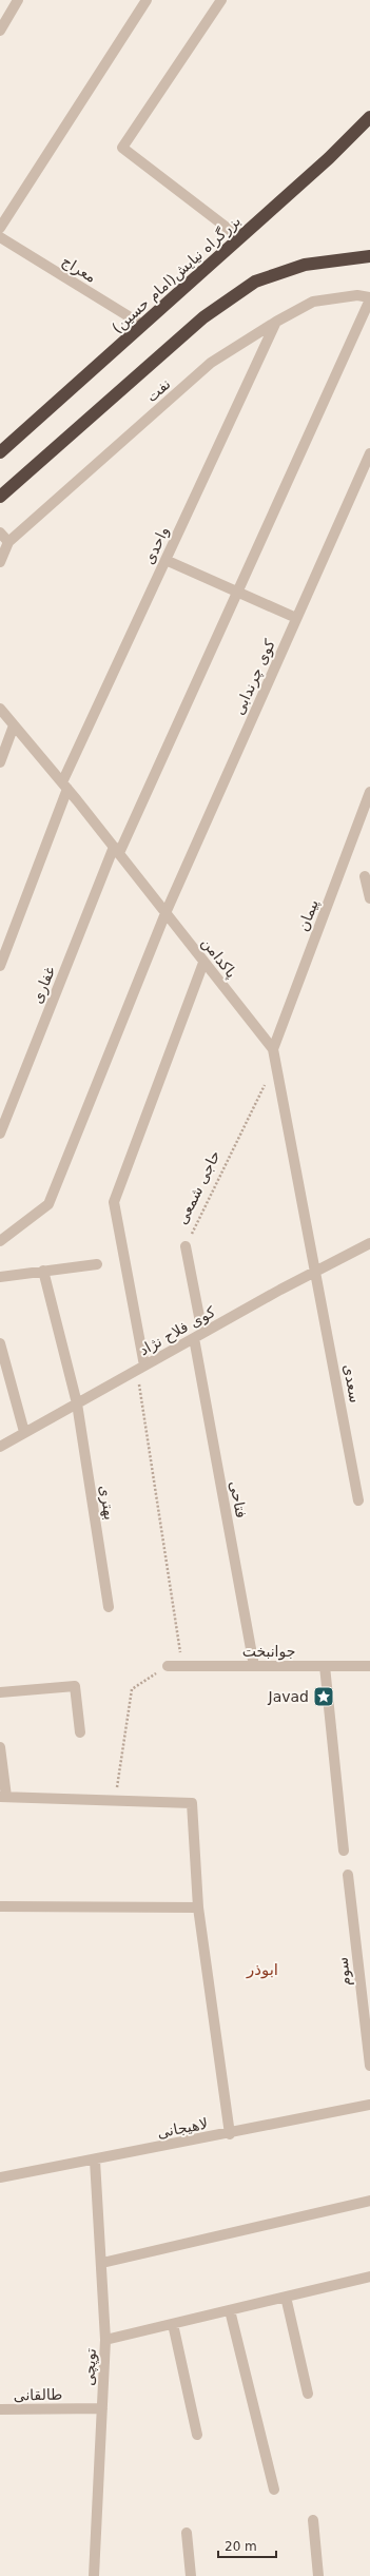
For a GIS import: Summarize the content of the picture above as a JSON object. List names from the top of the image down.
{
  "streets": {
    "highway": ["بزرگراه نیایش(امام حسین)"],
    "street": [
      "معراج",
      "نفت",
      "واحدی",
      "کوی چرندابی",
      "پیمان",
      "پاکدامن",
      "غفاری",
      "حاجی شمعی",
      "کوی فلاح نژاد",
      "سعدی",
      "فتاحی",
      "بهتری",
      "جوانبخت",
      "سوم",
      "لاهیجانی",
      "توپچی",
      "طالقانی"
    ]
  },
  "crossings": [
    ["معراج", "بزرگراه نیایش(امام حسین)"],
    ["نفت", "واحدی"],
    ["نفت", "غفاری"],
    ["واحدی", "پاکدامن"],
    ["کوی چرندابی", "پاکدامن"],
    ["پیمان", "پاکدامن"],
    ["پاکدامن", "غفاری"],
    ["پاکدامن", "حاجی شمعی"],
    ["پاکدامن", "کوی فلاح نژاد"],
    ["پاکدامن", "سعدی"],
    ["حاجی شمعی", "کوی فلاح نژاد"],
    ["حاجی شمعی", "فتاحی"],
    ["کوی فلاح نژاد", "سعدی"],
    ["کوی فلاح نژاد", "فتاحی"],
    ["کوی فلاح نژاد", "بهتری"],
    ["فتاحی", "جوانبخت"],
    ["لاهیجانی", "توپچی"],
    ["توپچی", "طالقانی"]
  ],
  "districts": ["ابوذر"],
  "places": {
    "place": ["Javad"]
  },
  "scale_bar": "20 m"
}
